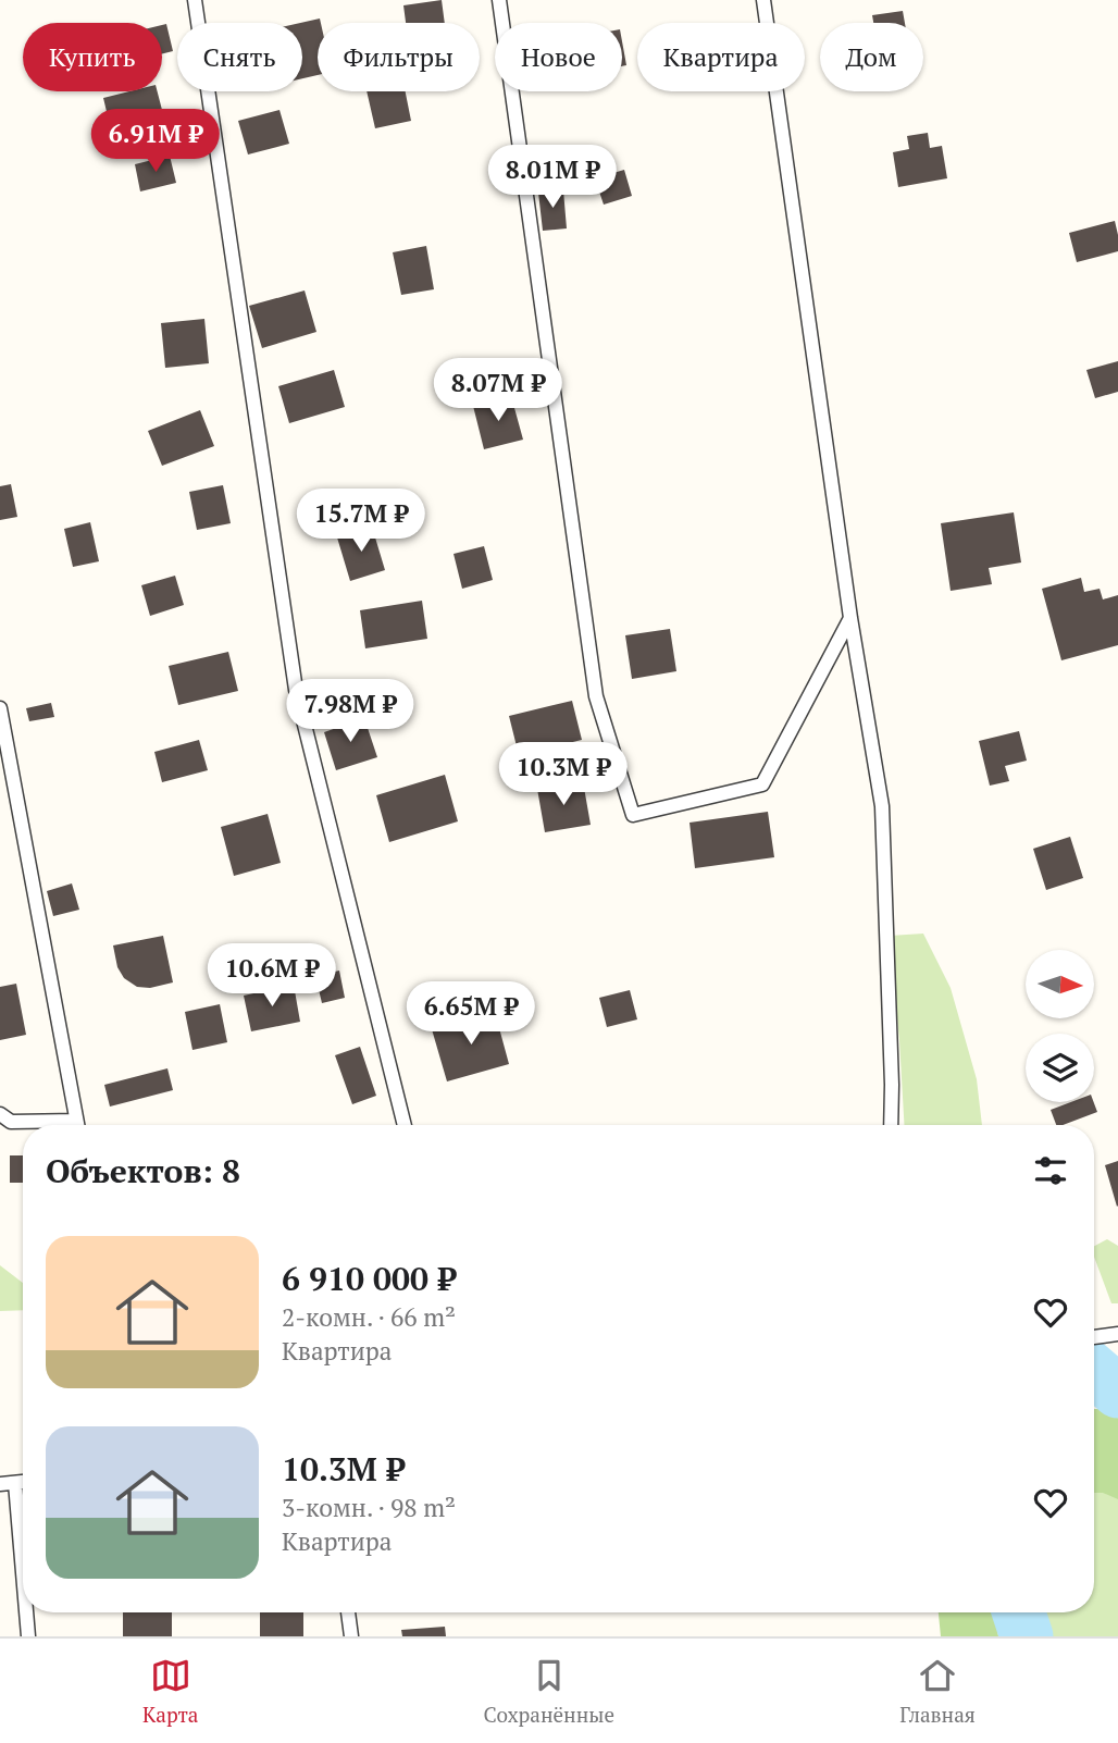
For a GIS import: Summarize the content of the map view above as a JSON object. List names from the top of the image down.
{
  "north": "right",
  "page": {
    "chip": [
      "Купить",
      "Снять",
      "Фильтры",
      "Новое",
      "Квартира",
      "Дом"
    ],
    "price": [
      "6.91M ₽",
      "8.01M ₽",
      "8.07M ₽",
      "15.7M ₽",
      "7.98M ₽",
      "10.3M ₽",
      "10.6M ₽",
      "6.65M ₽"
    ],
    "heading": "Объектов: 8",
    "list": [
      {
        "name": "6 910 000 ₽",
        "note": "2-комн. · 66 m² · Квартира"
      },
      {
        "name": "10.3M ₽",
        "note": "3-комн. · 98 m² · Квартира"
      }
    ],
    "tabs": ["Карта", "Сохранённые", "Главная"]
  }
}
